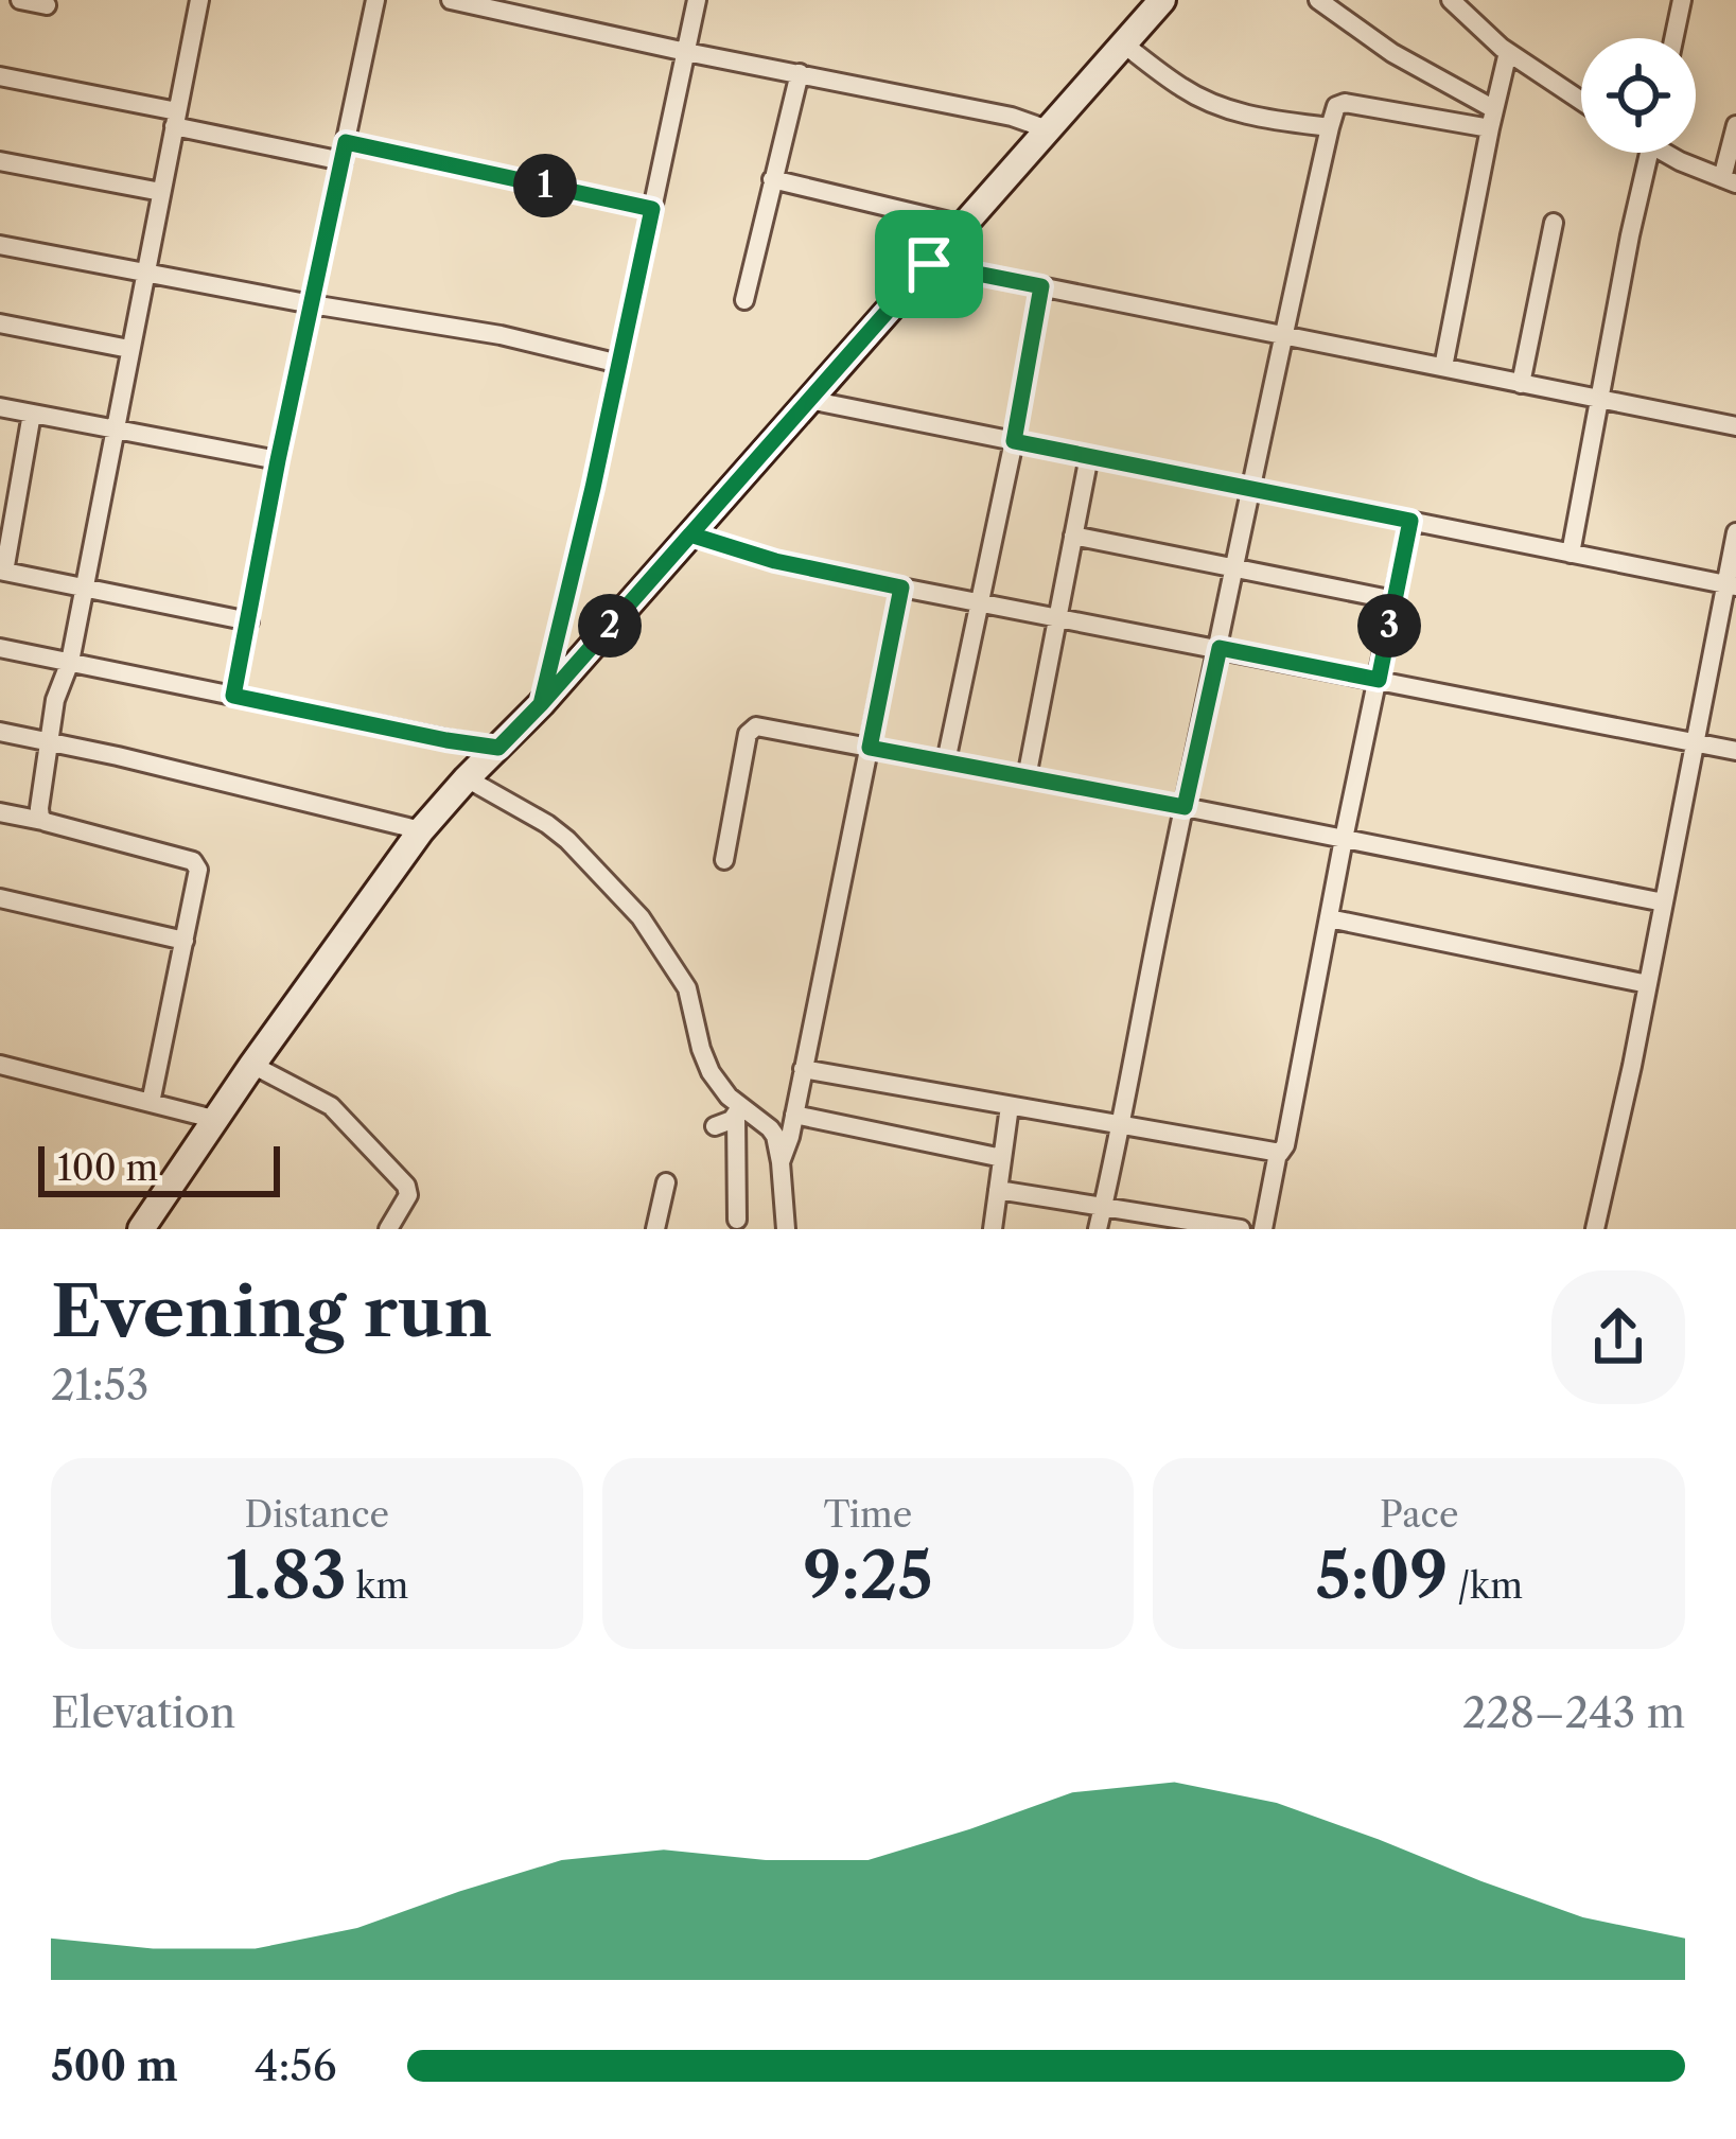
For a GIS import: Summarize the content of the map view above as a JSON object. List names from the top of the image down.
{
  "scale_bar": "100 m",
  "page": {
    "pins": ["1", "2", "3"],
    "scale": "100 m",
    "heading": ["Evening run", "21:53"],
    "stats": [
      ["Distance", "1.83 km"],
      ["Time", "9:25"],
      ["Pace", "5:09 /km"]
    ],
    "chart": ["Elevation", "228–243 m"],
    "list": [
      {
        "name": "500 m",
        "note": "4:56"
      }
    ]
  }
}
